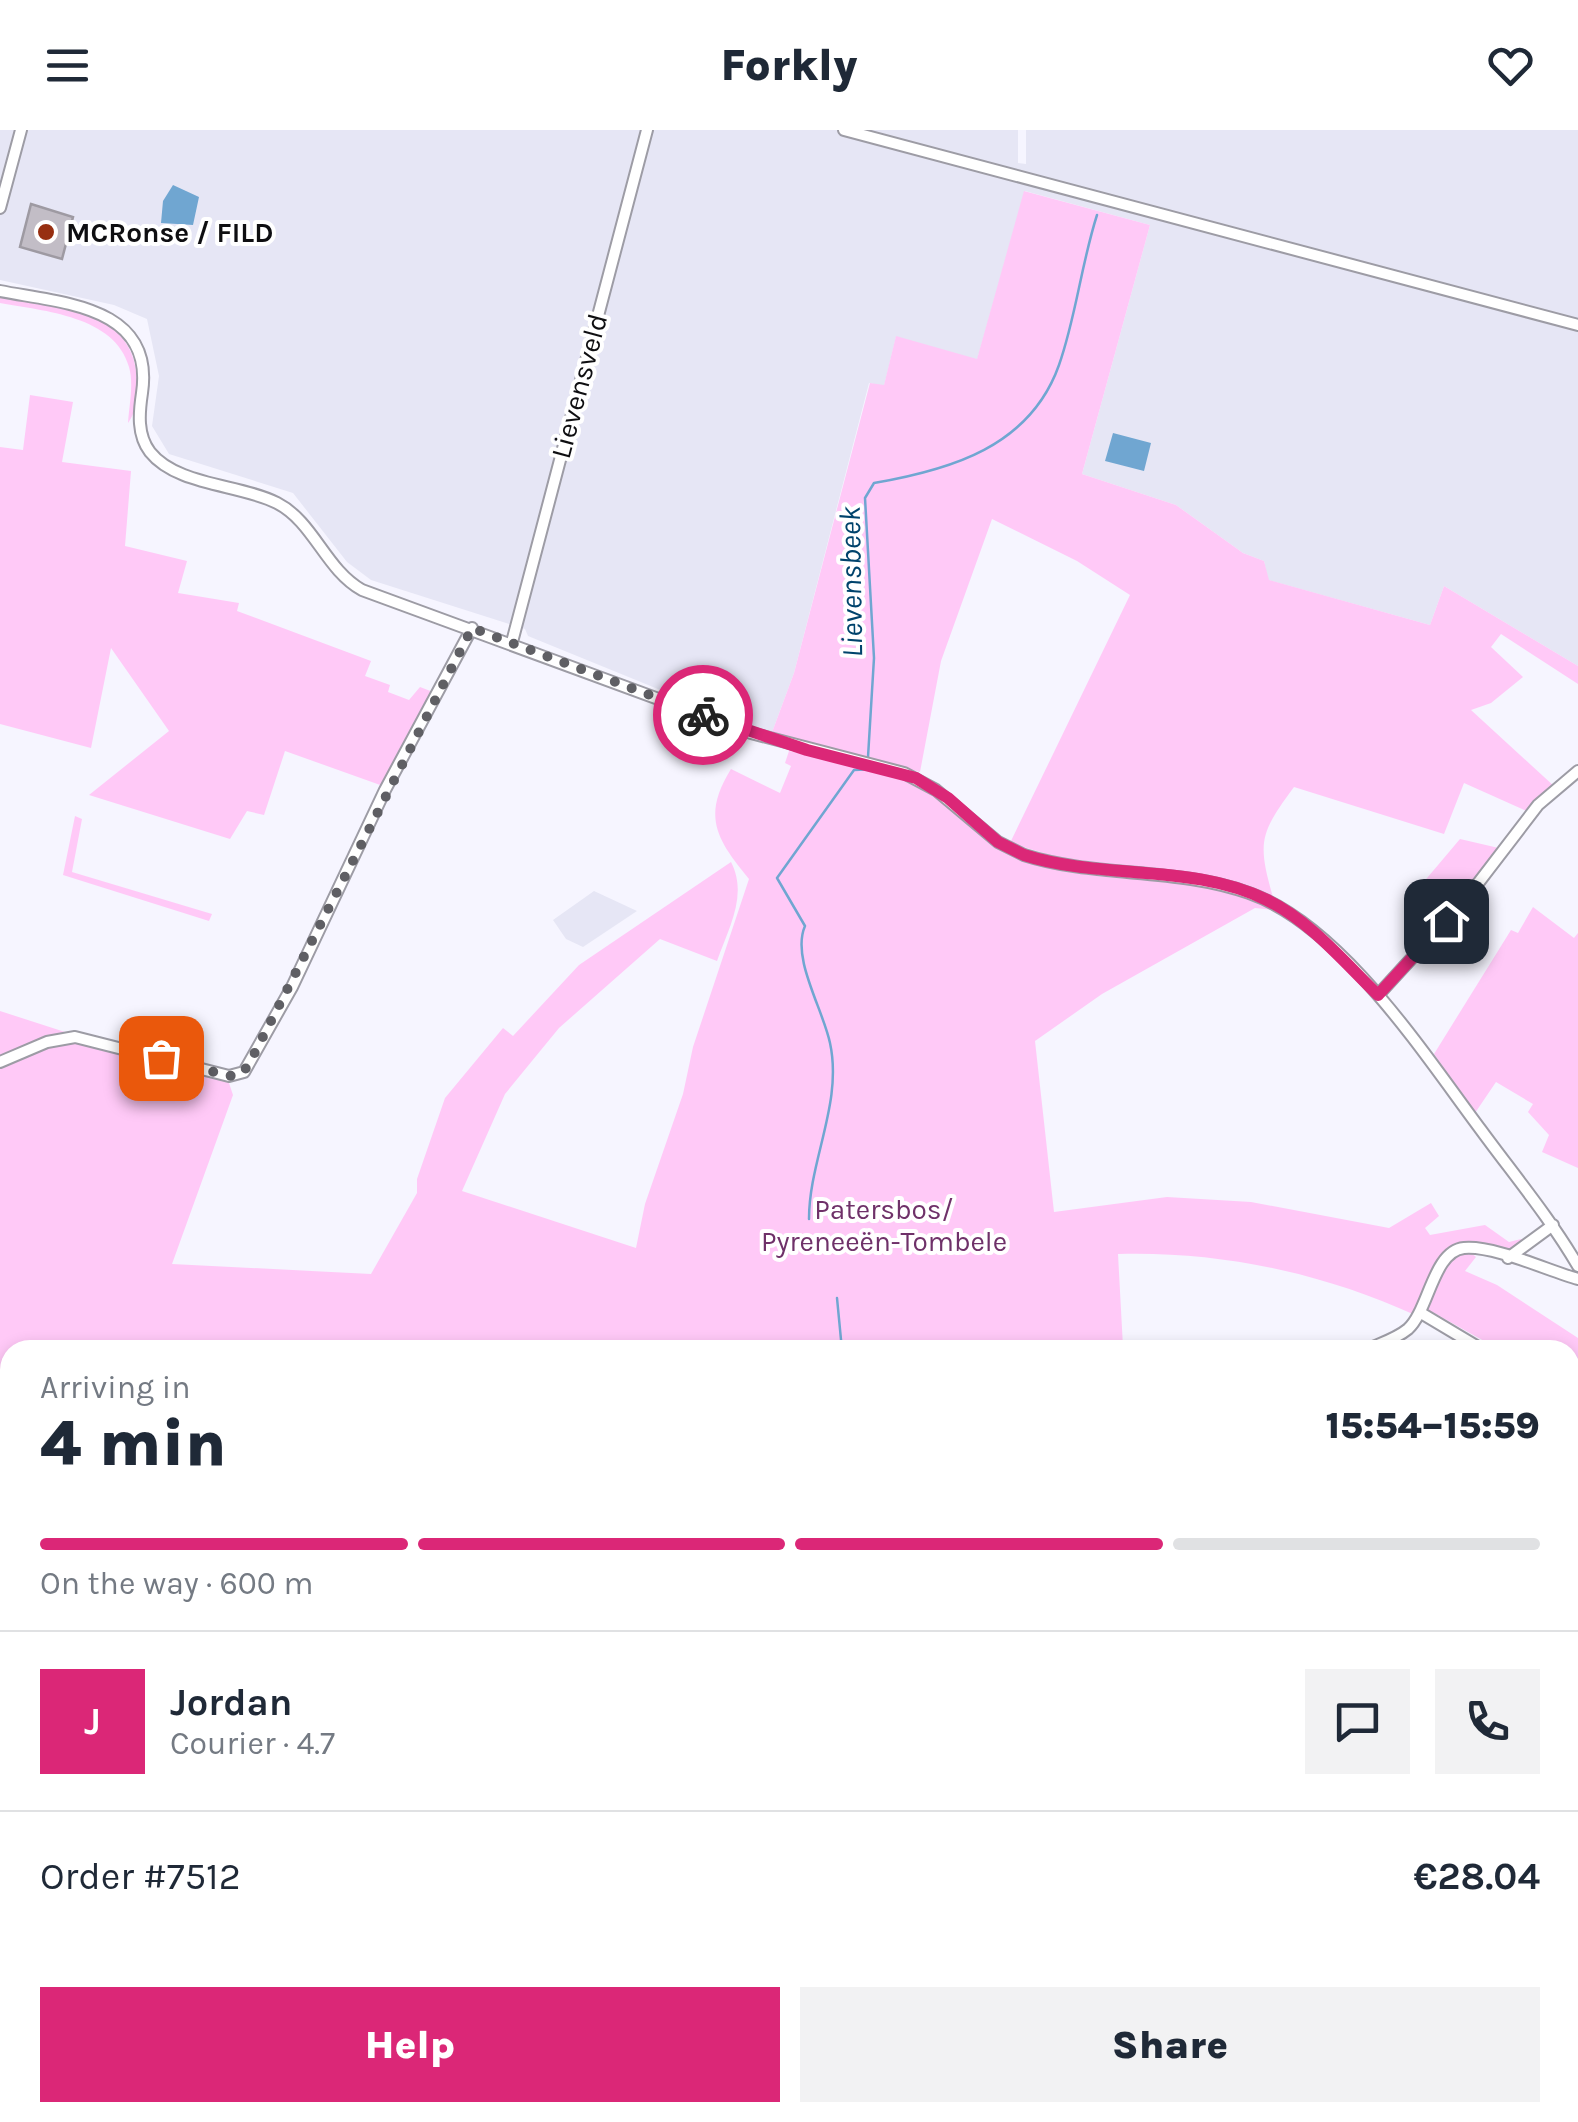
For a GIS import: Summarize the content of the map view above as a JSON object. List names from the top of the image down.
{
  "streets": {
    "street": ["Lievensveld"]
  },
  "water": ["Lievensbeek"],
  "parks": ["Patersbos/ Pyreneeën-Tombele"],
  "places": ["MCRonse / FILD"],
  "page": {
    "header": "Forkly",
    "heading": ["4 min", "Arriving in", "15:54–15:59"],
    "panel": [
      "Jordan",
      "Courier · 4.7",
      "Order #7512",
      "€28.04"
    ],
    "bar": "On the way · 600 m",
    "round": "J",
    "buttons": ["Help", "Share"]
  }
}
